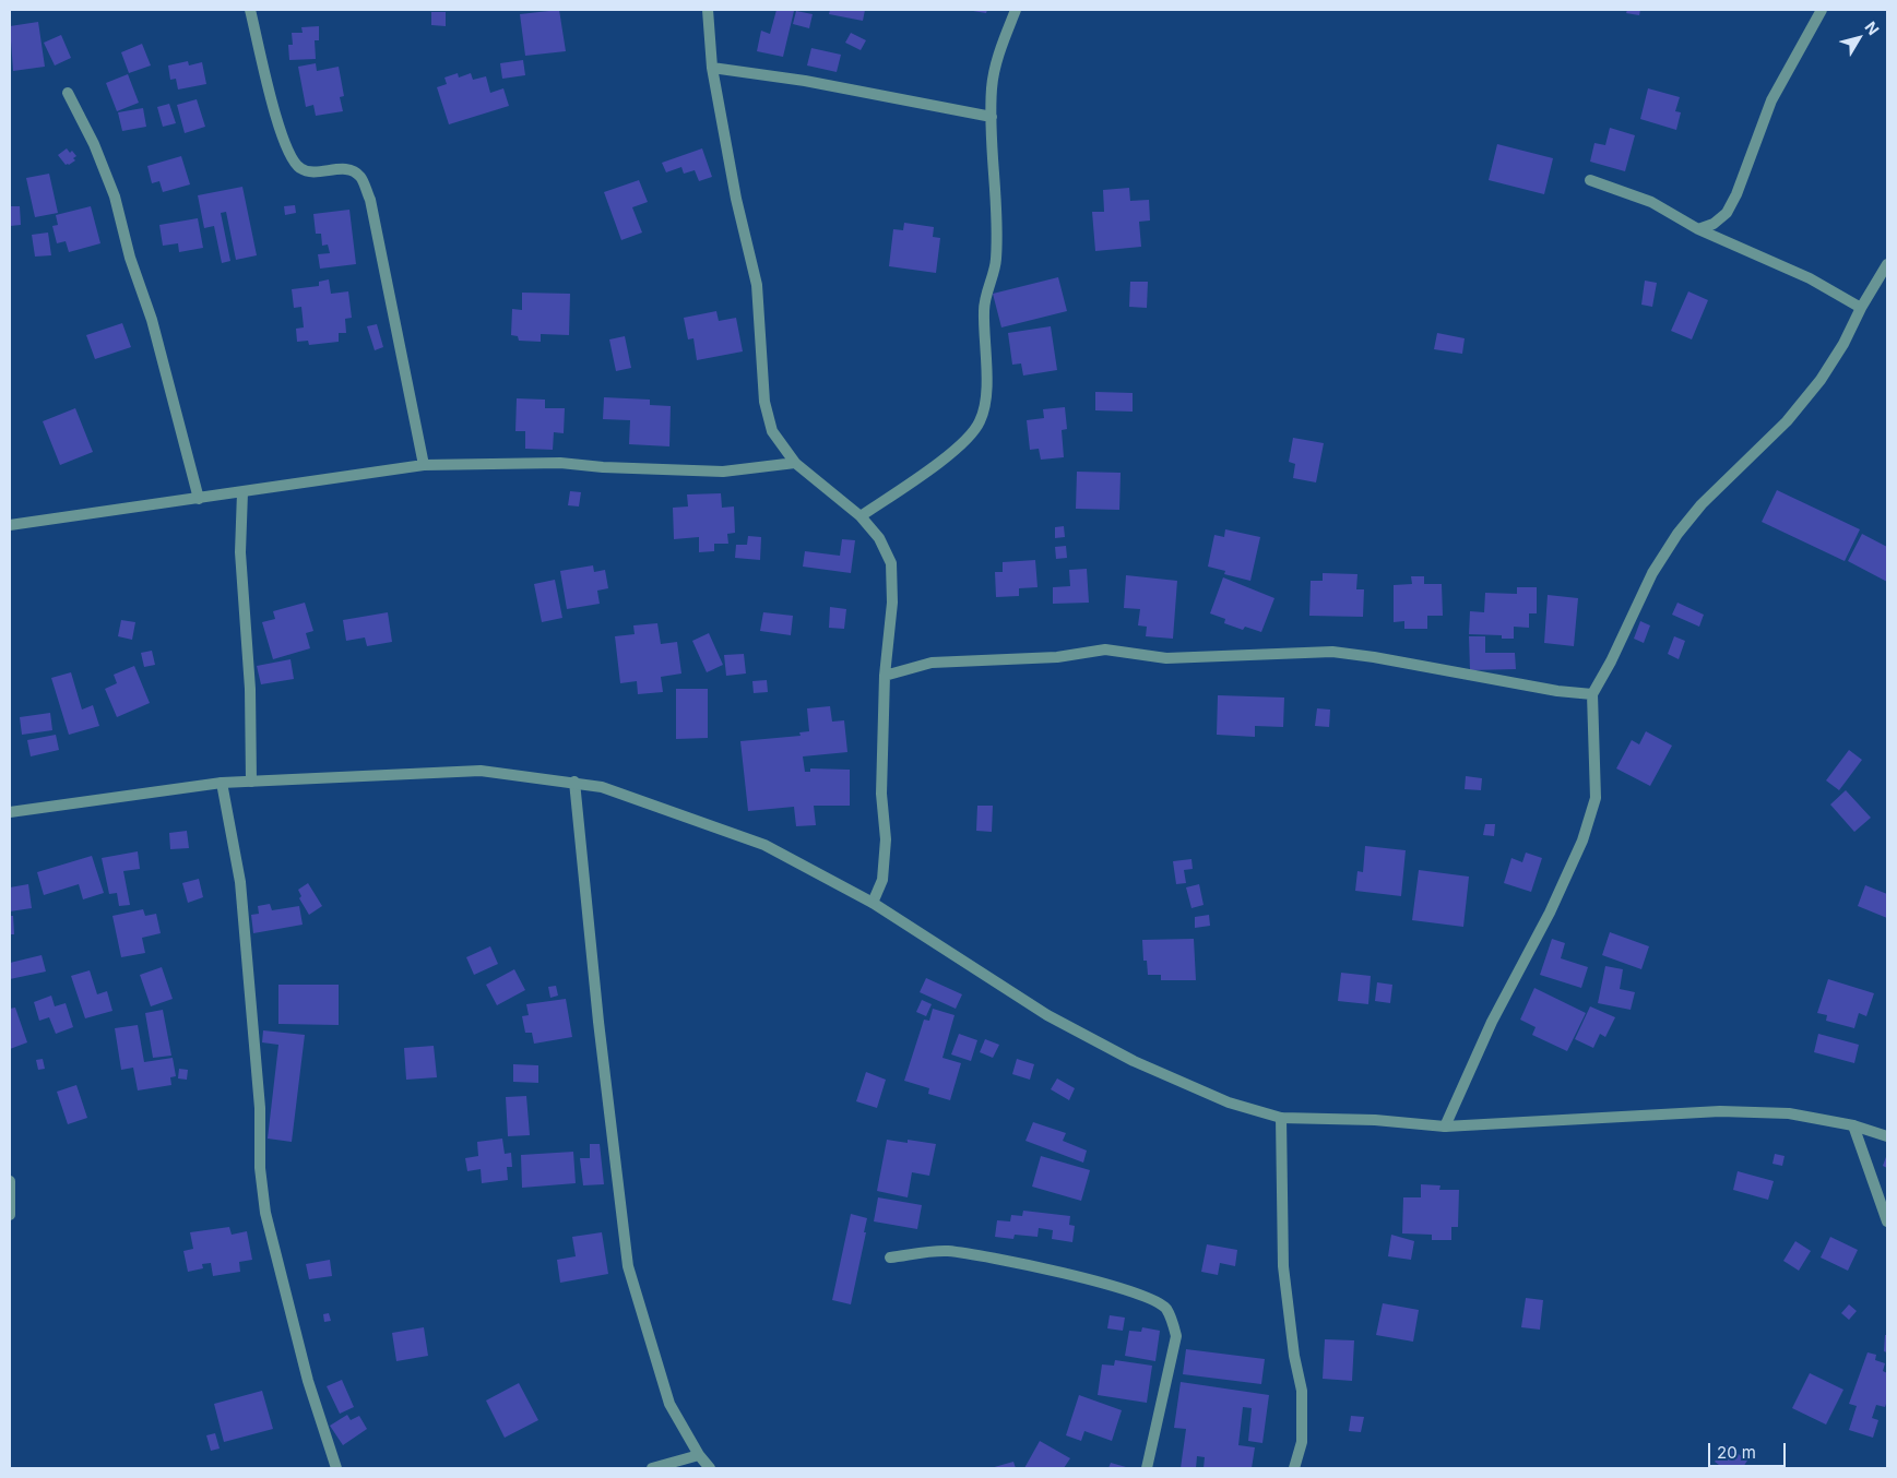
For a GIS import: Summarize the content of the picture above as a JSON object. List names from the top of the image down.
{
  "scale_bar": "20 m",
  "north": "top right"
}
